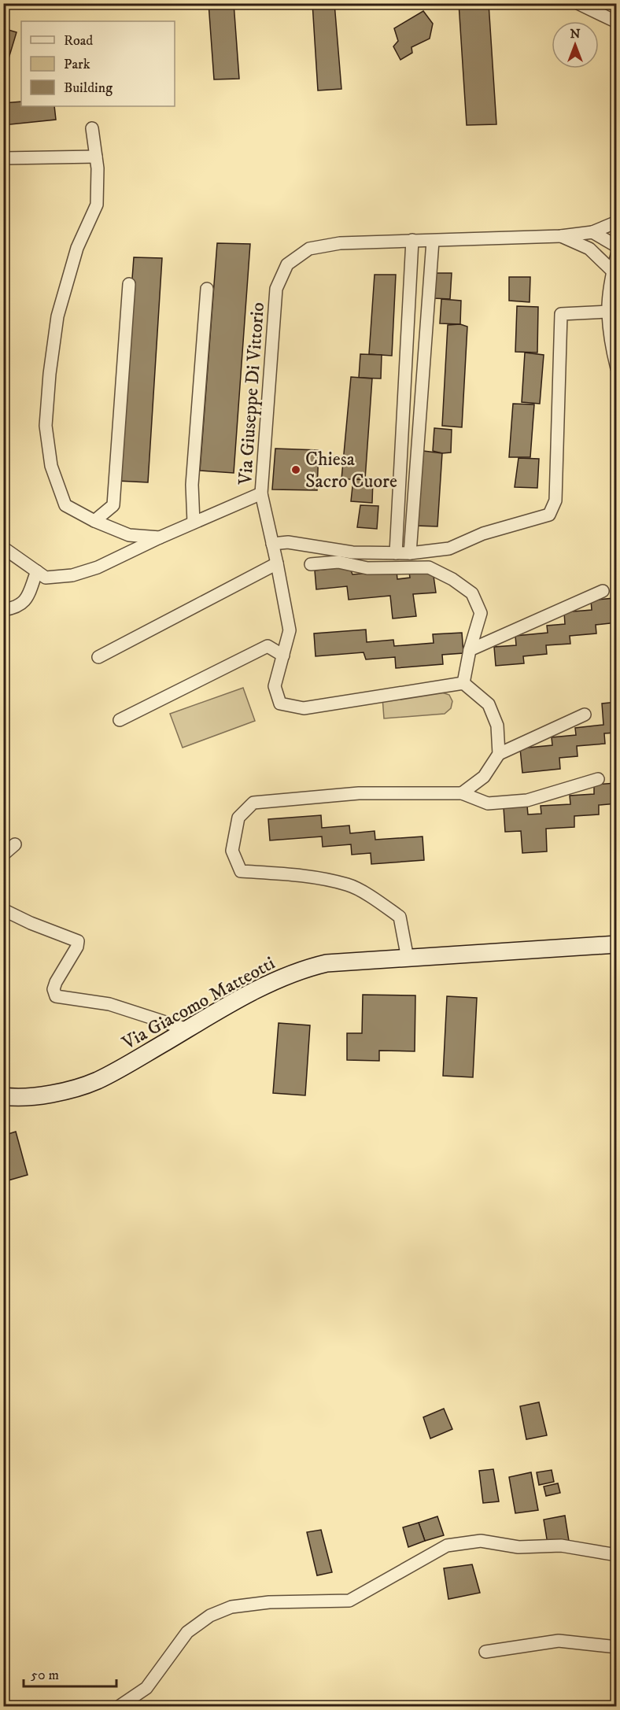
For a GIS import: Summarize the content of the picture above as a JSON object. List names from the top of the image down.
{
  "streets": {
    "street": ["Via Giuseppe Di Vittorio", "Via Giacomo Matteotti"]
  },
  "places": ["Chiesa Sacro Cuore"],
  "legend": ["Road", "Park", "Building"],
  "scale_bar": "50 m",
  "north": "top"
}
